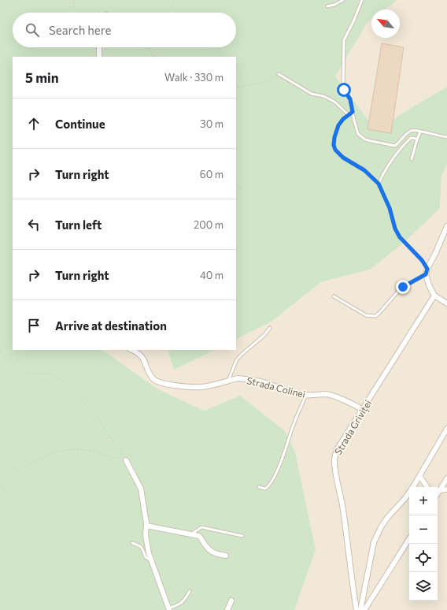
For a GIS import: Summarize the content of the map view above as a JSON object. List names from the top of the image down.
{
  "streets": {
    "street": ["Strada Colinei", "Strada Griviței"]
  },
  "crossings": [
    ["Strada Colinei", "Strada Griviței"]
  ],
  "north": "top left",
  "page": {
    "search": "Search here",
    "heading": ["5 min", "Walk · 330 m"],
    "list": [
      ["Continue", "30 m"],
      ["Turn right", "60 m"],
      ["Turn left", "200 m"],
      ["Turn right", "40 m"],
      "Arrive at destination"
    ],
    "map_buttons": ["+", "−"]
  }
}
